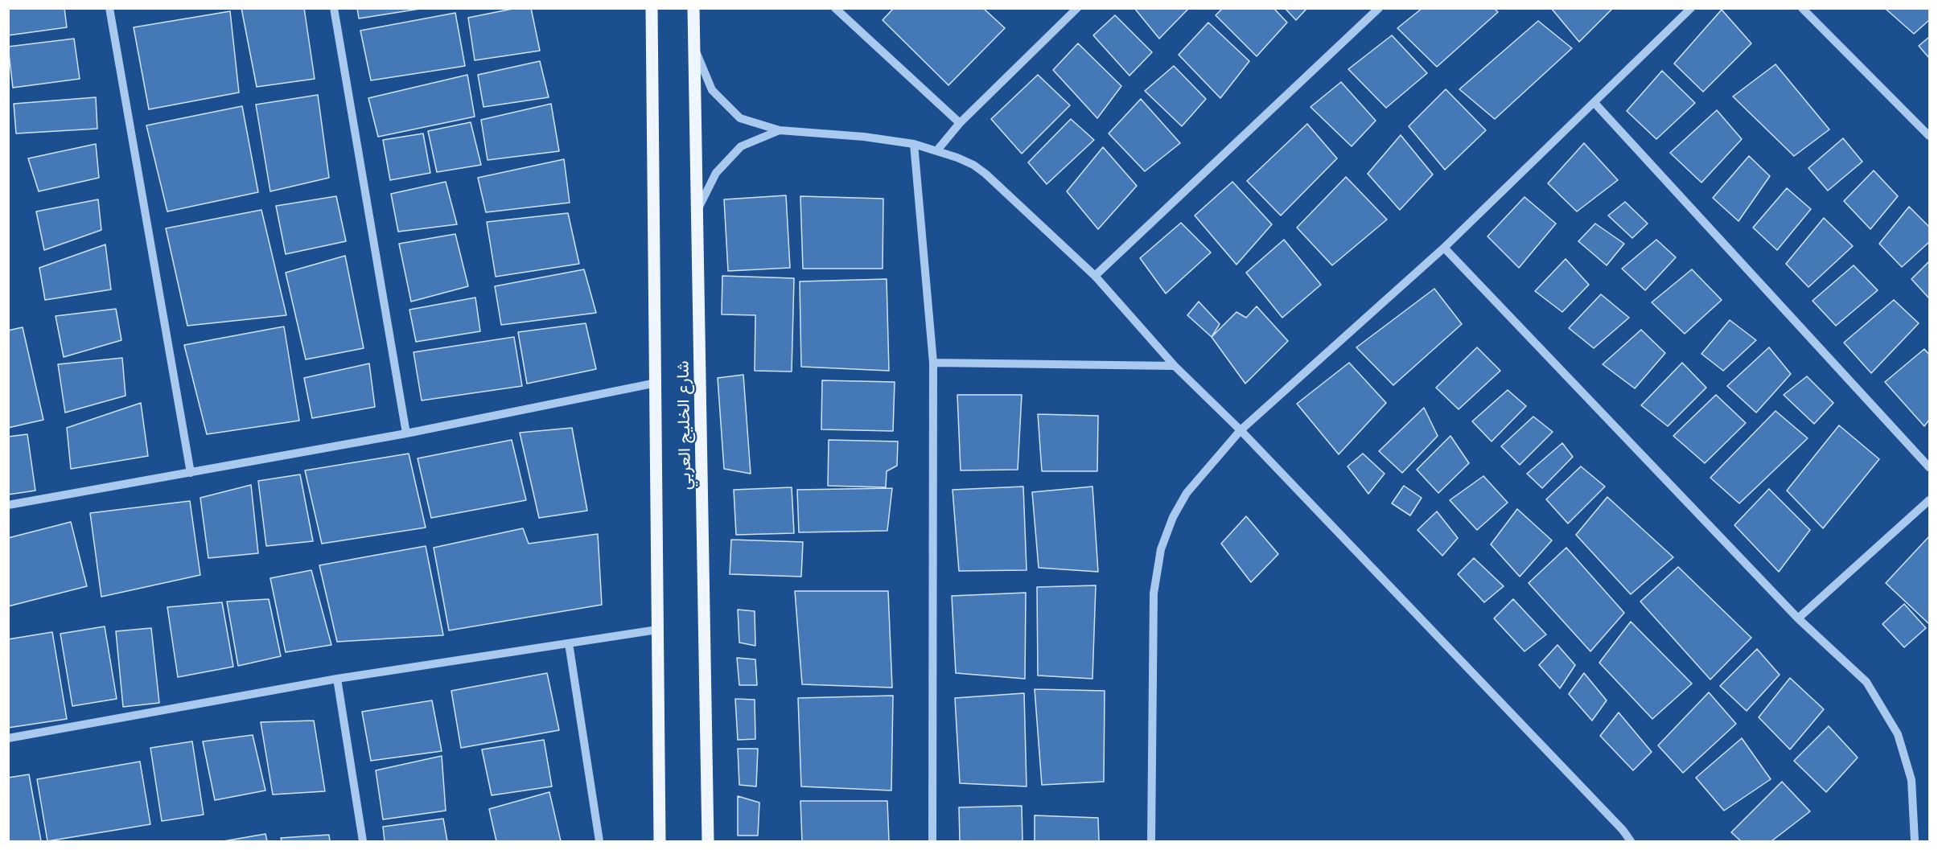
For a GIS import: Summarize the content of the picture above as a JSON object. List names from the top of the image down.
{
  "streets": {
    "main road": ["شارع الخليج العربي"]
  }
}
